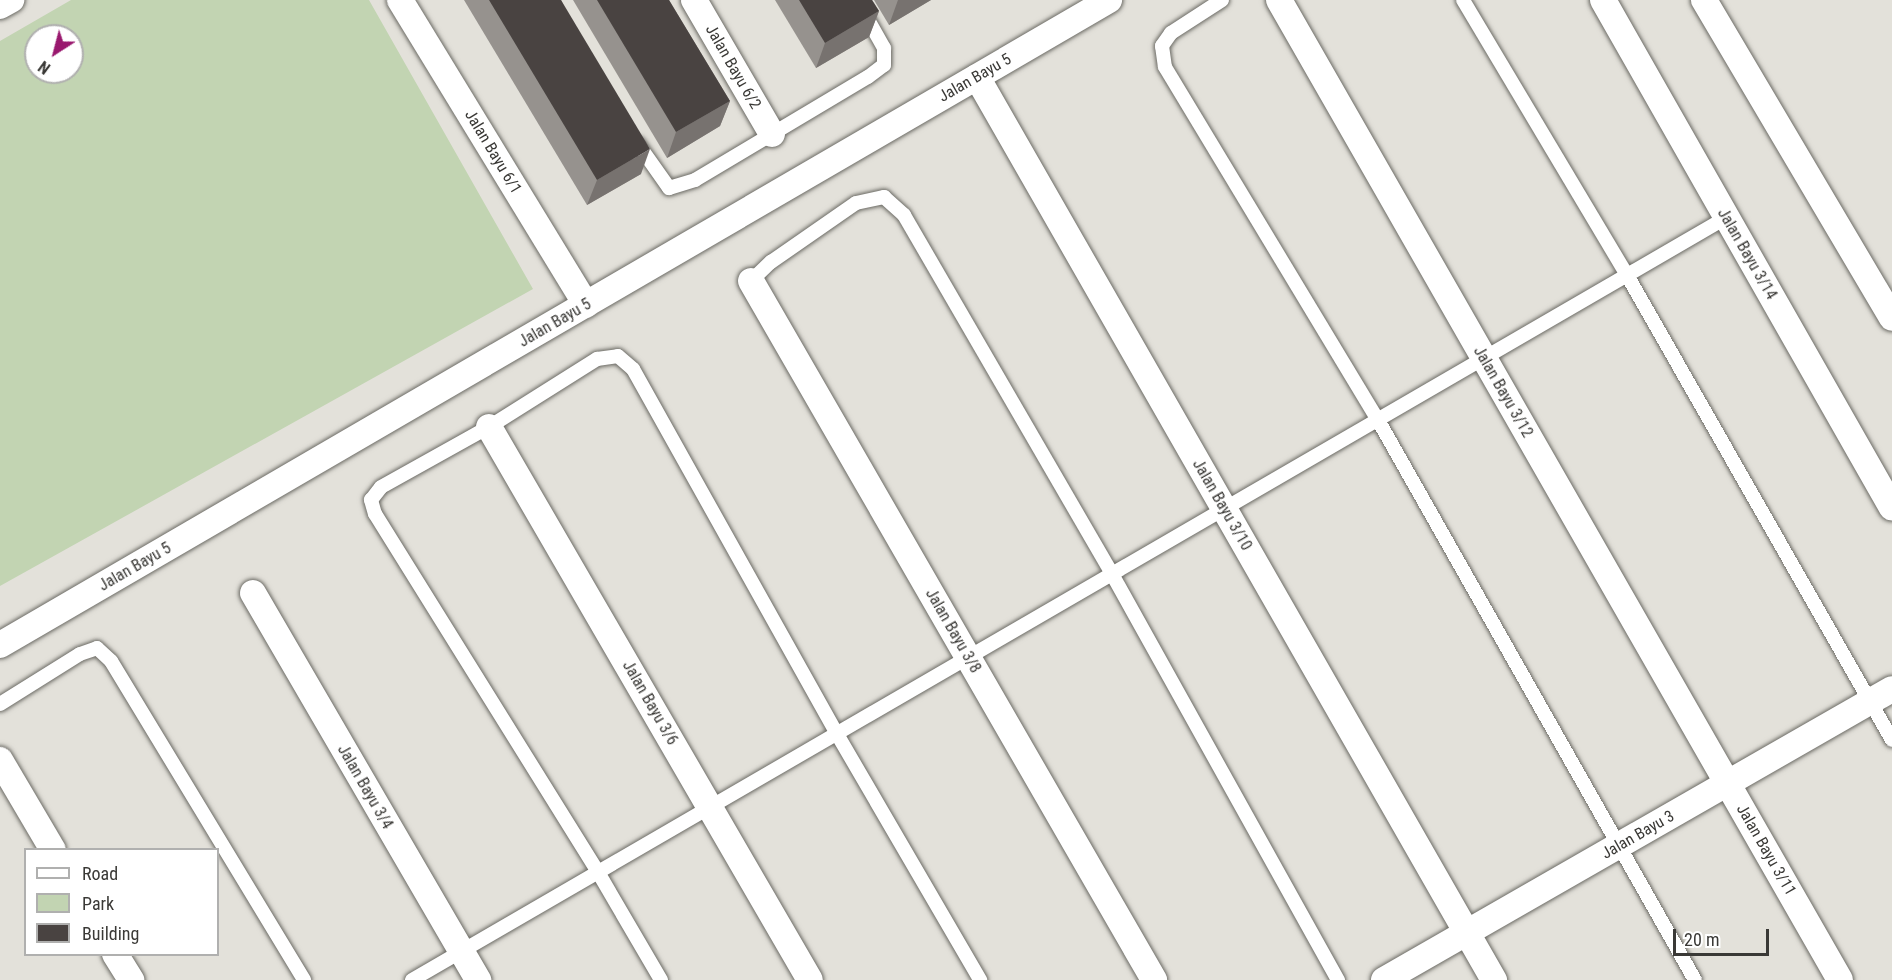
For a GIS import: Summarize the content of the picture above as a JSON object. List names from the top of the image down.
{
  "streets": {
    "street": [
      "Jalan Bayu 6/2",
      "Jalan Bayu 5",
      "Jalan Bayu 6/1",
      "Jalan Bayu 3/14",
      "Jalan Bayu 3/12",
      "Jalan Bayu 3/10",
      "Jalan Bayu 3/8",
      "Jalan Bayu 3/6",
      "Jalan Bayu 3/4",
      "Jalan Bayu 3",
      "Jalan Bayu 3/11"
    ]
  },
  "crossings": [
    ["Jalan Bayu 5", "Jalan Bayu 6/1"],
    ["Jalan Bayu 5", "Jalan Bayu 3/10"],
    ["Jalan Bayu 3/12", "Jalan Bayu 3"],
    ["Jalan Bayu 3/12", "Jalan Bayu 3/11"],
    ["Jalan Bayu 3/10", "Jalan Bayu 3"],
    ["Jalan Bayu 3", "Jalan Bayu 3/11"]
  ],
  "legend": ["Road", "Park", "Building"],
  "scale_bar": "20 m",
  "north": "bottom left"
}
